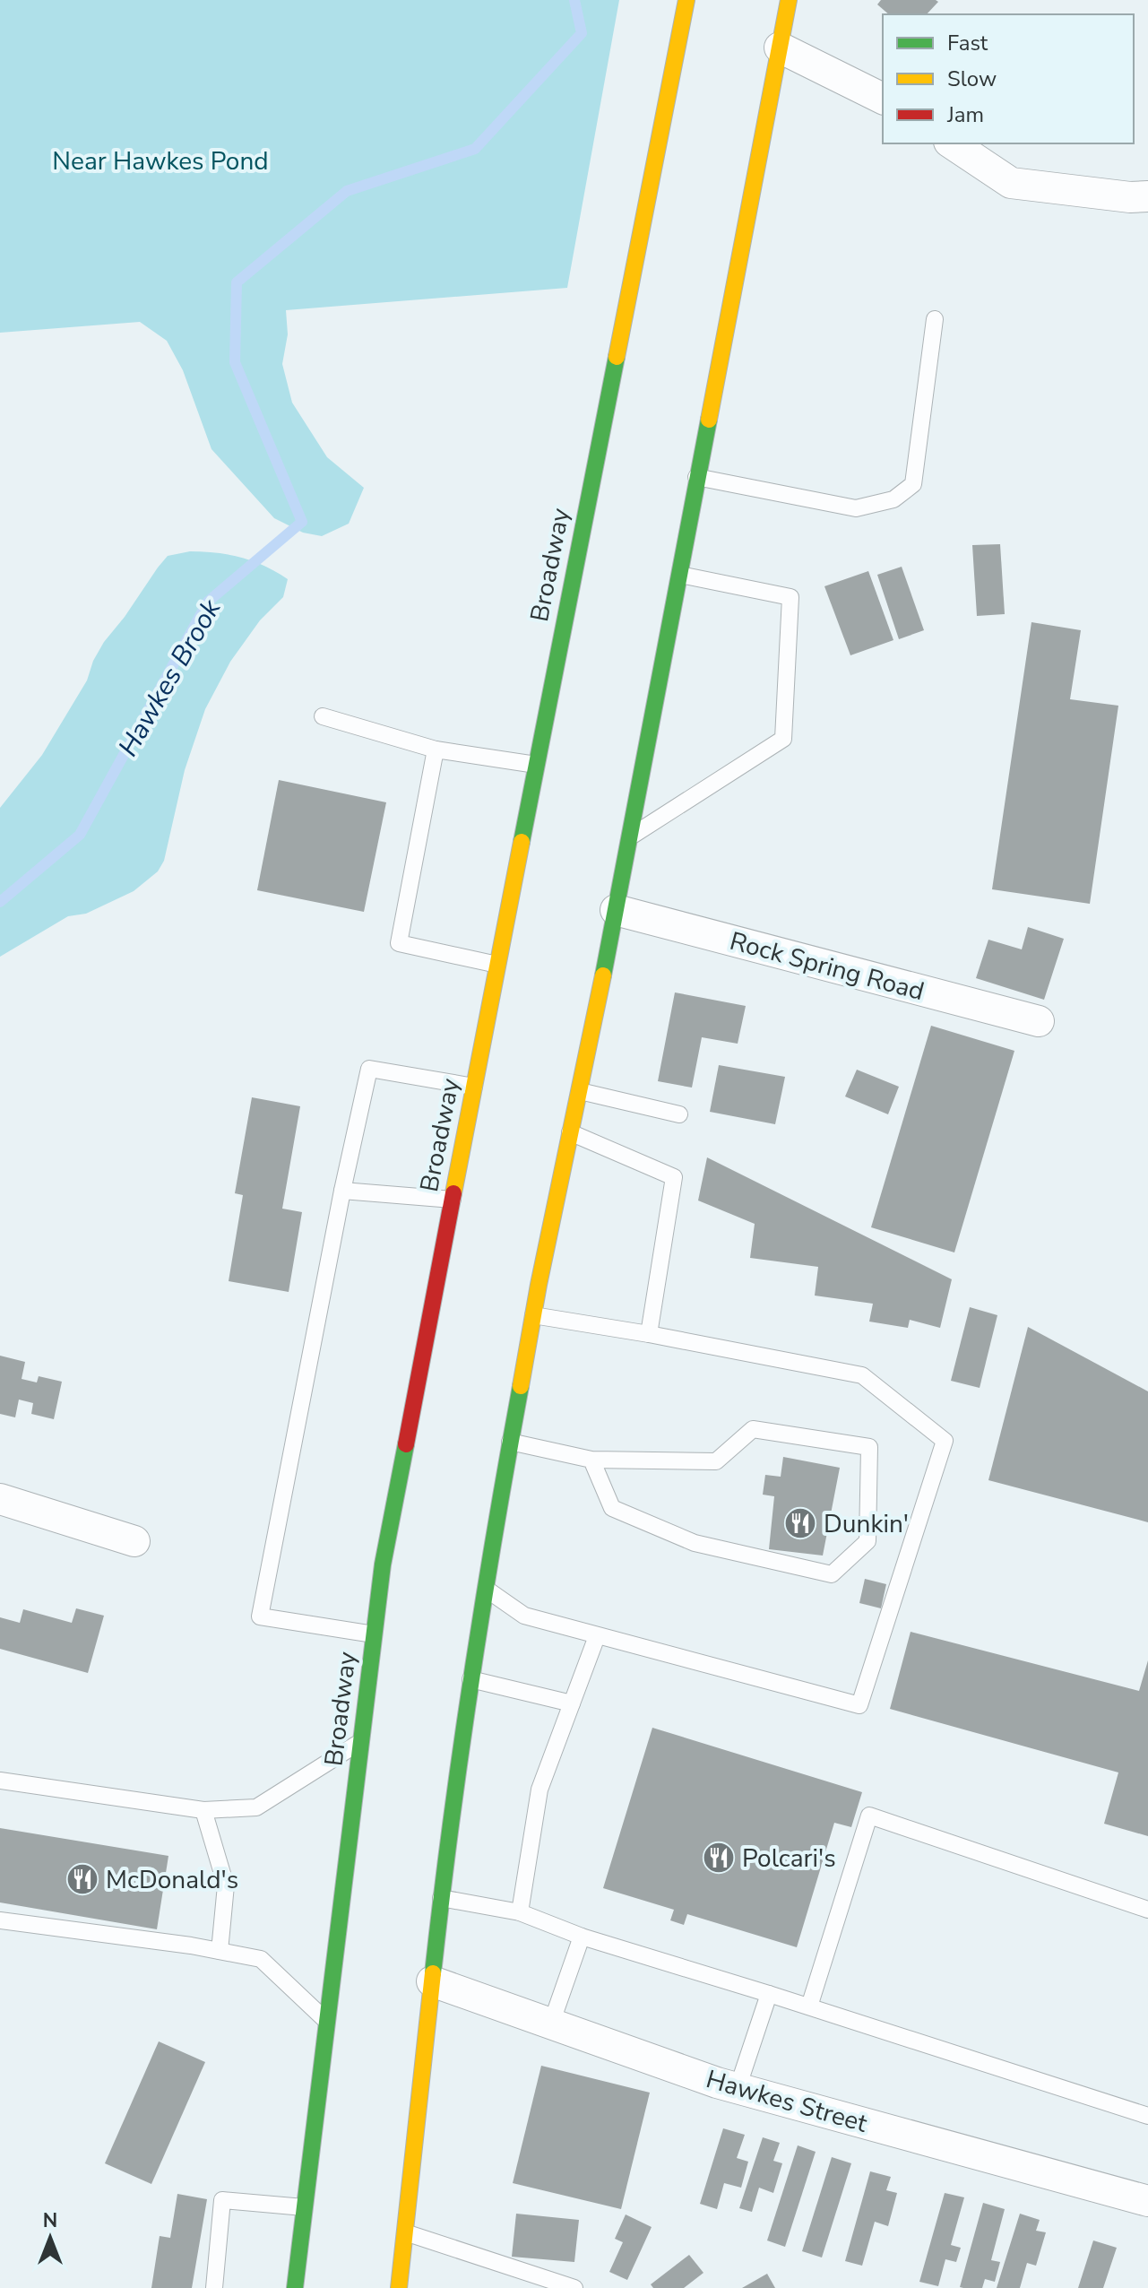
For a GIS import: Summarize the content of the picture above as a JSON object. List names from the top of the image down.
{
  "streets": {
    "highway": ["Broadway"],
    "street": ["Rock Spring Road", "Hawkes Street"]
  },
  "water": ["Hawkes Brook"],
  "parks": ["Near Hawkes Pond"],
  "places": {
    "restaurant": ["Dunkin'", "Polcari's", "McDonald's"]
  },
  "legend": ["Fast", "Slow", "Jam"],
  "north": "top"
}
